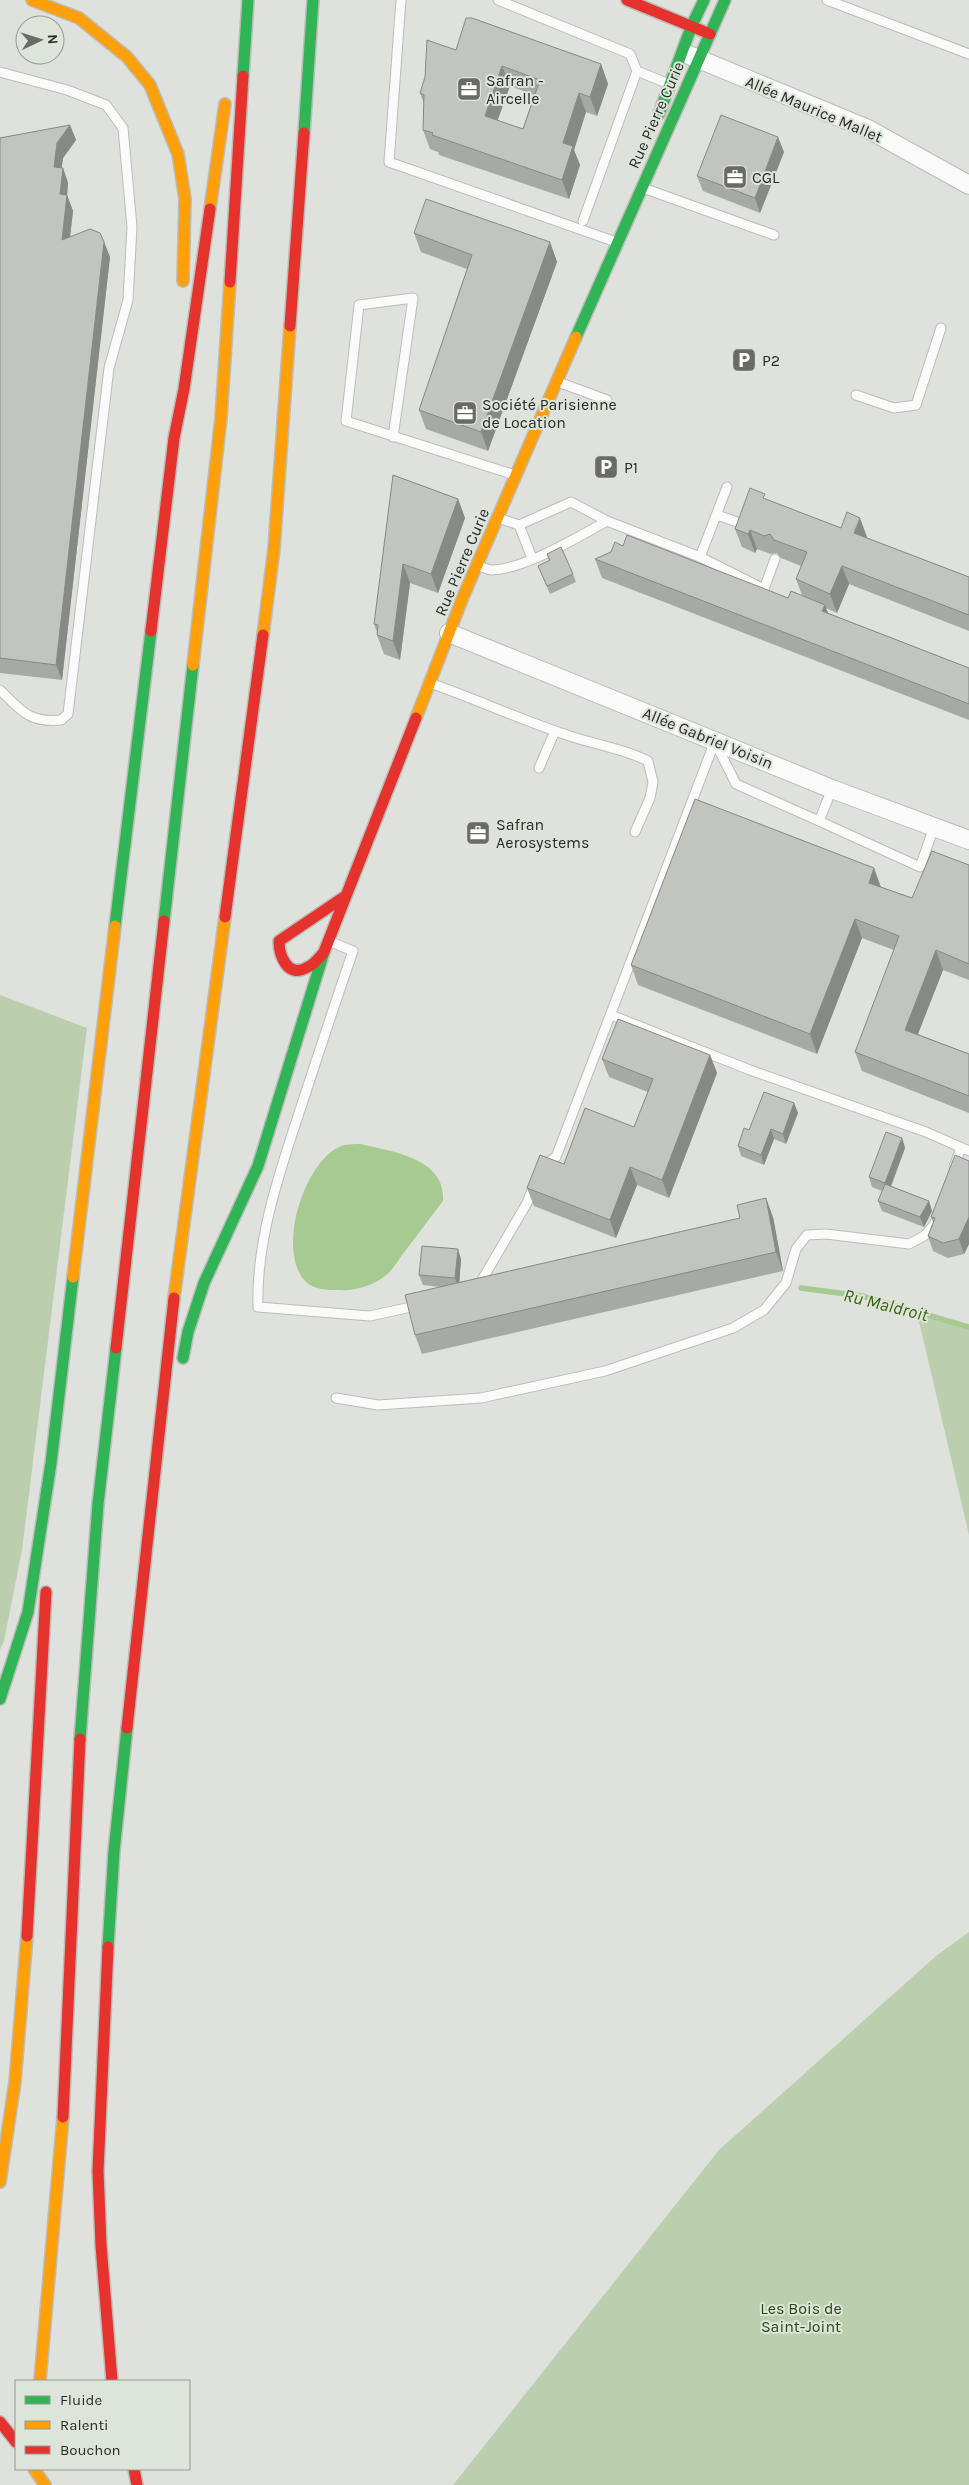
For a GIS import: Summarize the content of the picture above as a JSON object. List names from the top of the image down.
{
  "streets": {
    "main road": ["Rue Pierre Curie"],
    "street": ["Allée Maurice Mallet", "Allée Gabriel Voisin"]
  },
  "crossings": [
    ["Allée Maurice Mallet", "Rue Pierre Curie"],
    ["Rue Pierre Curie", "Allée Gabriel Voisin"]
  ],
  "water": ["Ru Maldroit"],
  "parks": ["Les Bois de Saint-Joint"],
  "places": {
    "office": [
      "Safran - Aircelle",
      "CGL",
      "Société Parisienne de Location",
      "Safran Aerosystems"
    ],
    "parking": ["P2", "P1"]
  },
  "legend": ["Fluide", "Ralenti", "Bouchon"],
  "north": "right"
}
